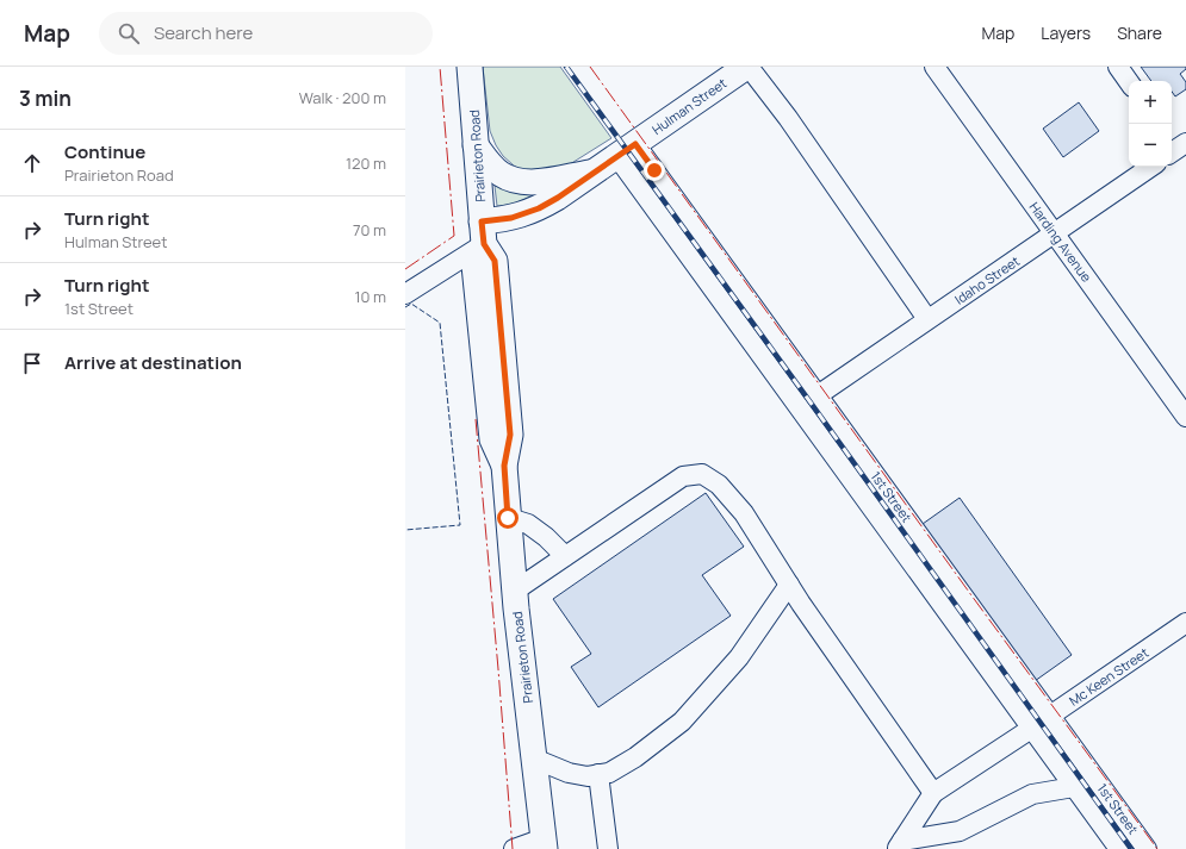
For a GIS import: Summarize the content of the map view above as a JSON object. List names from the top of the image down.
{
  "streets": {
    "main road": ["Hulman Street", "Prairieton Road"],
    "street": [
      "Harding Avenue",
      "Idaho Street",
      "1st Street",
      "Mc Keen Street"
    ]
  },
  "crossings": [
    ["Hulman Street", "Prairieton Road"],
    ["Hulman Street", "1st Street"],
    ["Harding Avenue", "Idaho Street"],
    ["Idaho Street", "1st Street"],
    ["1st Street", "Mc Keen Street"]
  ],
  "page": {
    "header": "Map",
    "search": "Search here",
    "nav": ["Map", "Layers", "Share"],
    "heading": ["3 min", "Walk · 200 m"],
    "map_buttons": ["+", "−"],
    "list": [
      ["Continue", "Prairieton Road", "120 m"],
      ["Turn right", "Hulman Street", "70 m"],
      ["Turn right", "1st Street", "10 m"],
      "Arrive at destination"
    ]
  }
}
